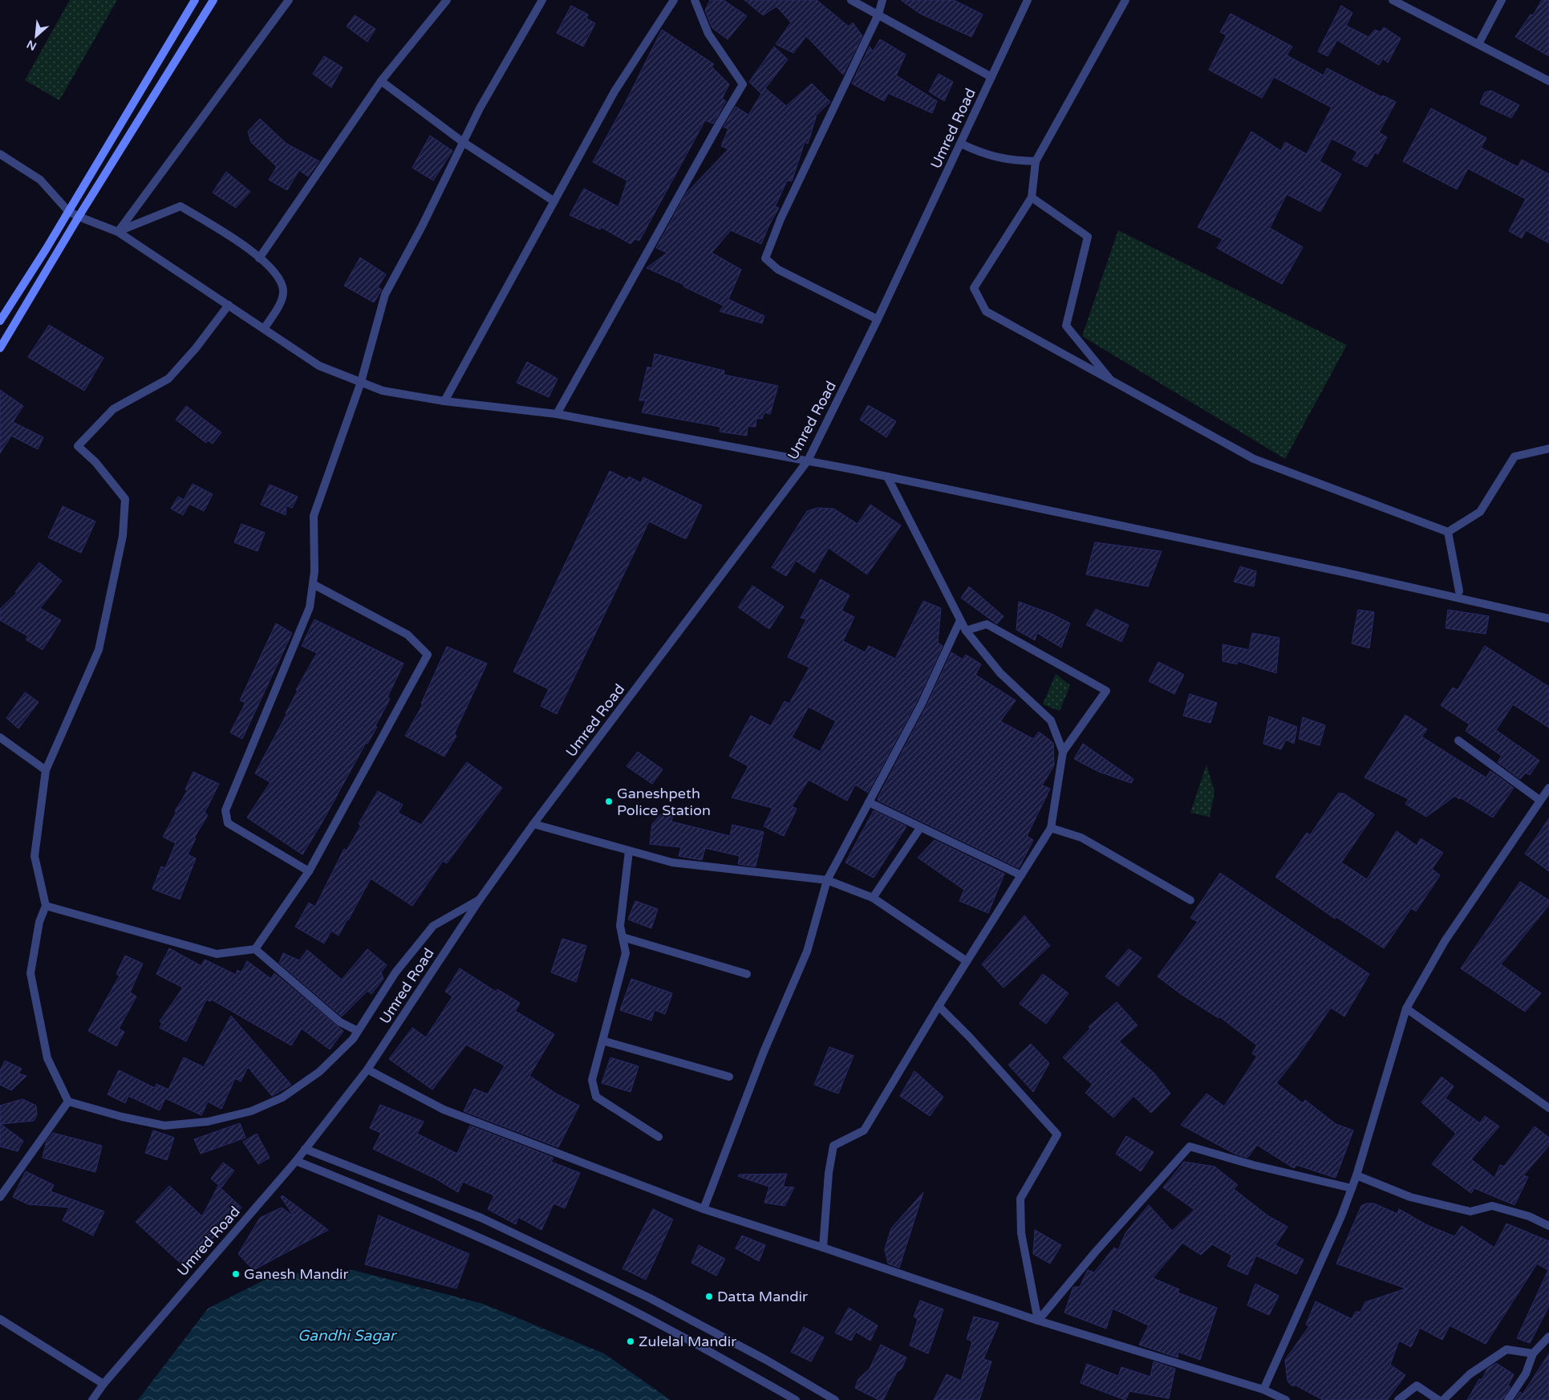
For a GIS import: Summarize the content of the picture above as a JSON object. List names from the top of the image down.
{
  "streets": {
    "street": ["Umred Road"]
  },
  "water": ["Gandhi Sagar"],
  "places": [
    "Ganeshpeth Police Station",
    "Ganesh Mandir",
    "Datta Mandir",
    "Zulelal Mandir"
  ],
  "north": "bottom left"
}
